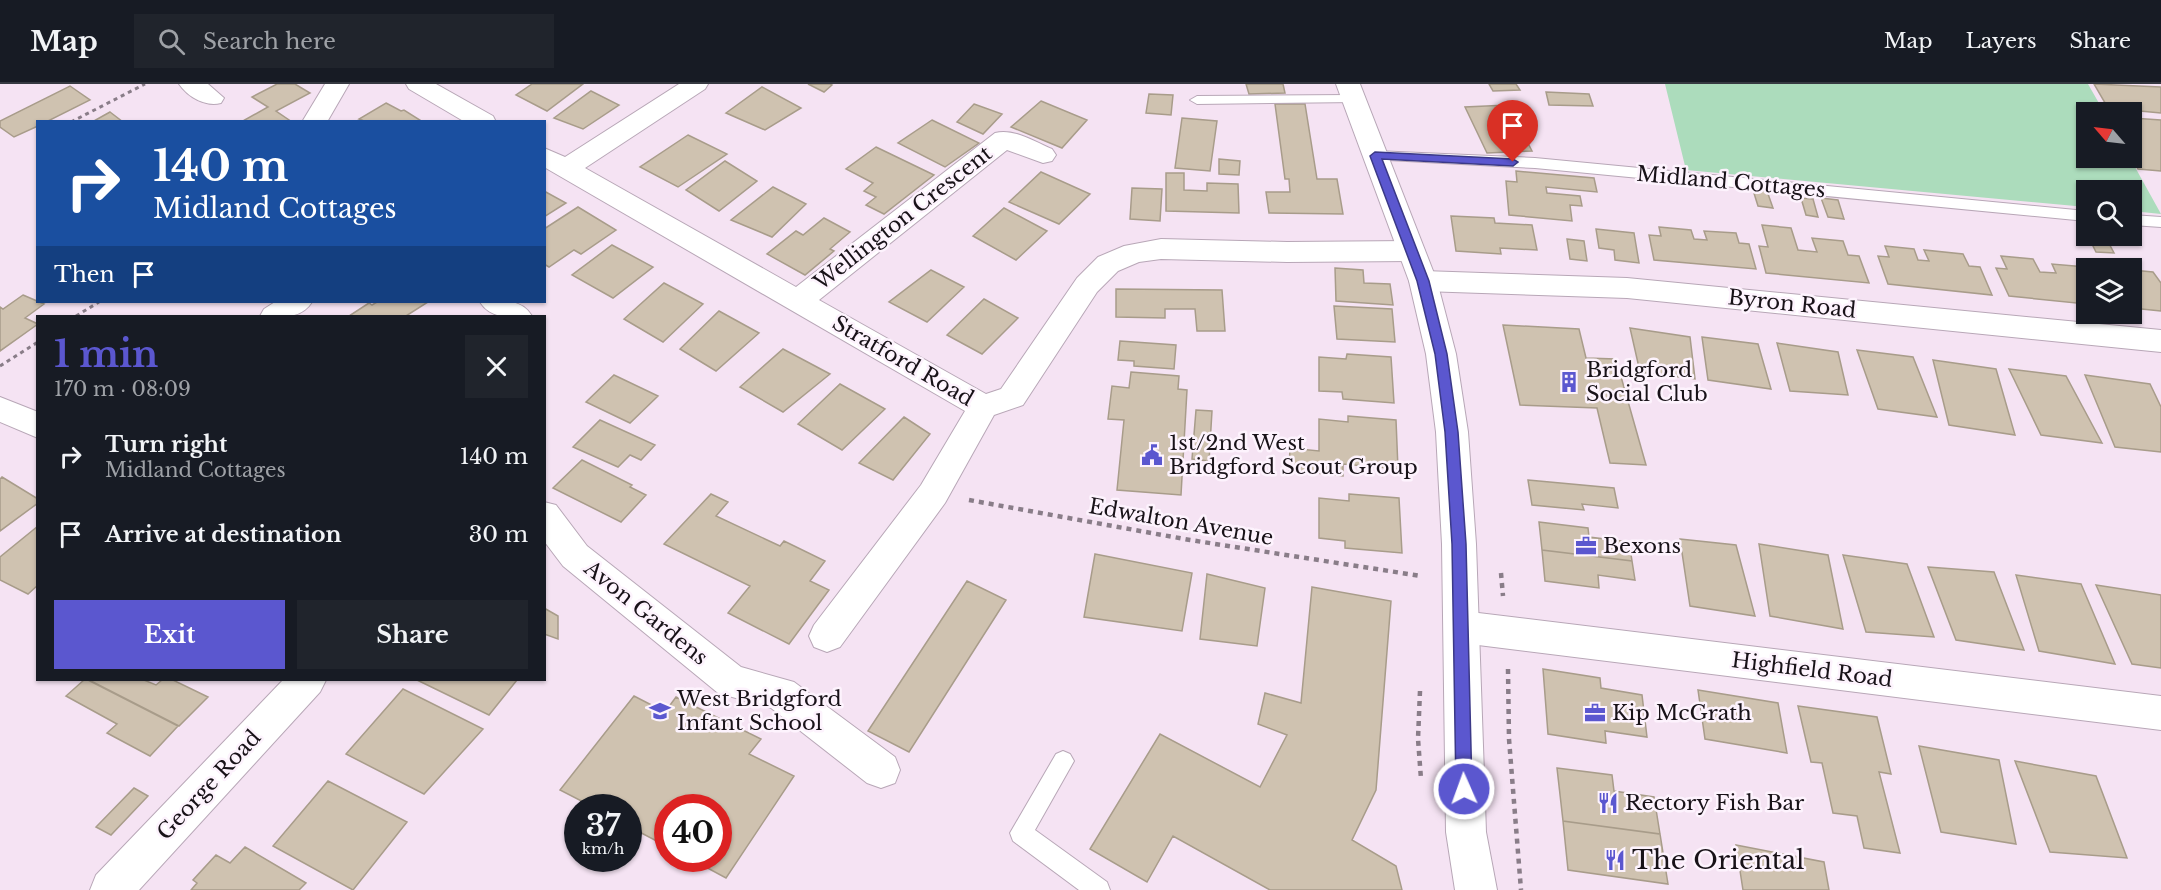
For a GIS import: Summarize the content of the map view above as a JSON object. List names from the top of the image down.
{
  "streets": {
    "street": [
      "Wellington Crescent",
      "Byron Road",
      "Stratford Road",
      "Avon Gardens",
      "Highfield Road",
      "George Road"
    ],
    "lane": ["Midland Cottages"],
    "path": ["Edwalton Avenue"]
  },
  "crossings": [
    ["Wellington Crescent", "Stratford Road"]
  ],
  "places": {
    "building": ["Bridgford Social Club"],
    "public building": ["1st/2nd West Bridgford Scout Group"],
    "office": ["Bexons", "Kip McGrath"],
    "school or university": ["West Bridgford Infant School"],
    "restaurant": ["Rectory Fish Bar", "The Oriental"]
  },
  "north": "top left",
  "page": {
    "header": "Map",
    "search": "Search here",
    "nav": ["Map", "Layers", "Share"],
    "turn": ["140 m", "Midland Cottages"],
    "then": "Then",
    "heading": ["1 min", "170 m · 08:09"],
    "list": [
      {
        "name": "Turn right",
        "note": "Midland Cottages",
        "value": "140 m"
      },
      {
        "name": "Arrive at destination",
        "value": "30 m"
      }
    ],
    "buttons": ["Exit", "Share"],
    "speed": "37 km/h",
    "limit": "40"
  }
}
